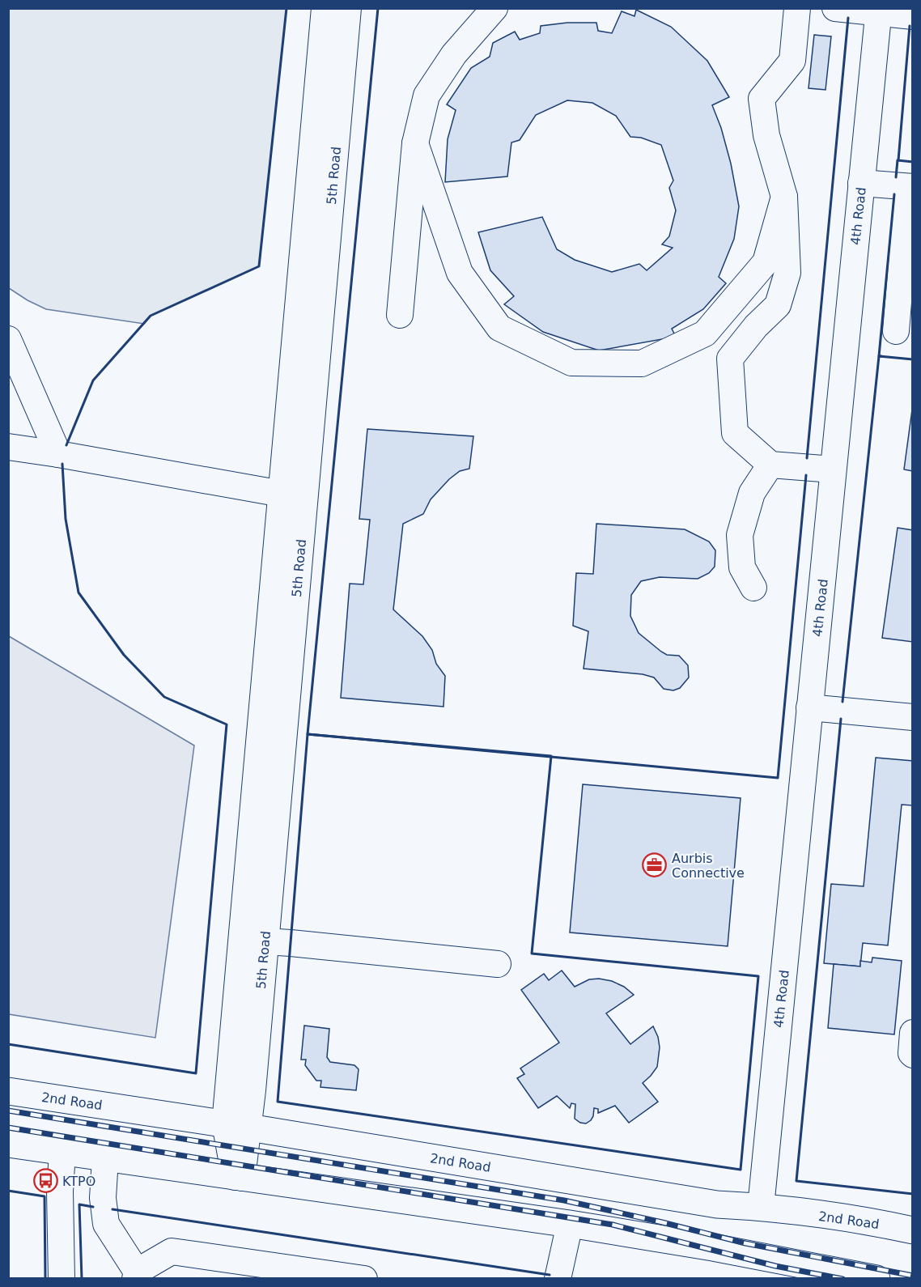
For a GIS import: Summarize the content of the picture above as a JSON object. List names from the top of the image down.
{
  "streets": {
    "main road": ["2nd Road"],
    "street": ["5th Road", "4th Road"]
  },
  "crossings": [
    ["5th Road", "2nd Road"],
    ["4th Road", "2nd Road"]
  ],
  "places": {
    "office": ["Aurbis Connective"],
    "bus stop": ["KTPO"]
  }
}
